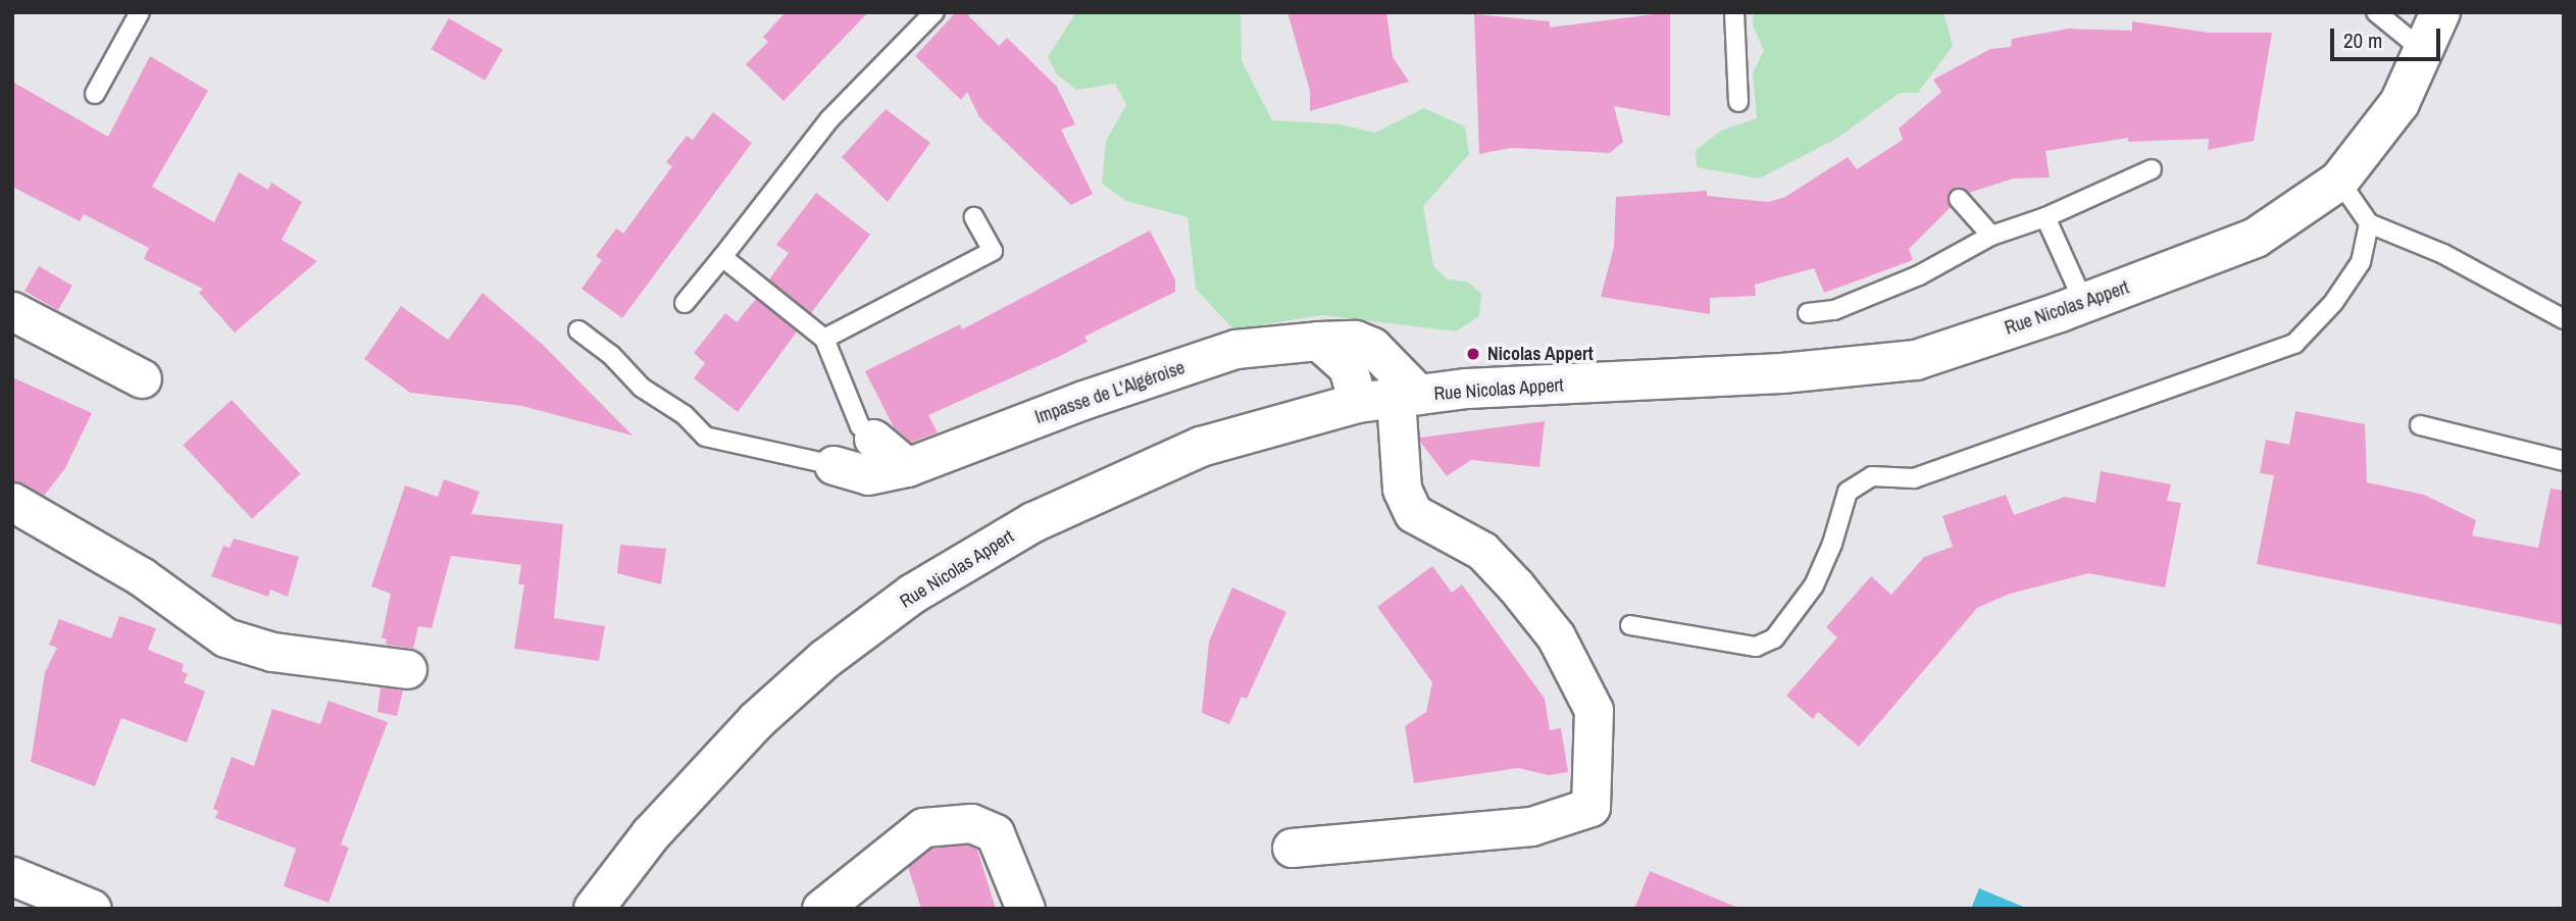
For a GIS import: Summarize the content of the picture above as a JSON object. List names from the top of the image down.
{
  "streets": {
    "street": ["Rue Nicolas Appert", "Impasse de L'Algéroise"]
  },
  "crossings": [
    ["Rue Nicolas Appert", "Impasse de L'Algéroise"]
  ],
  "places": ["Nicolas Appert"],
  "scale_bar": "20 m"
}
